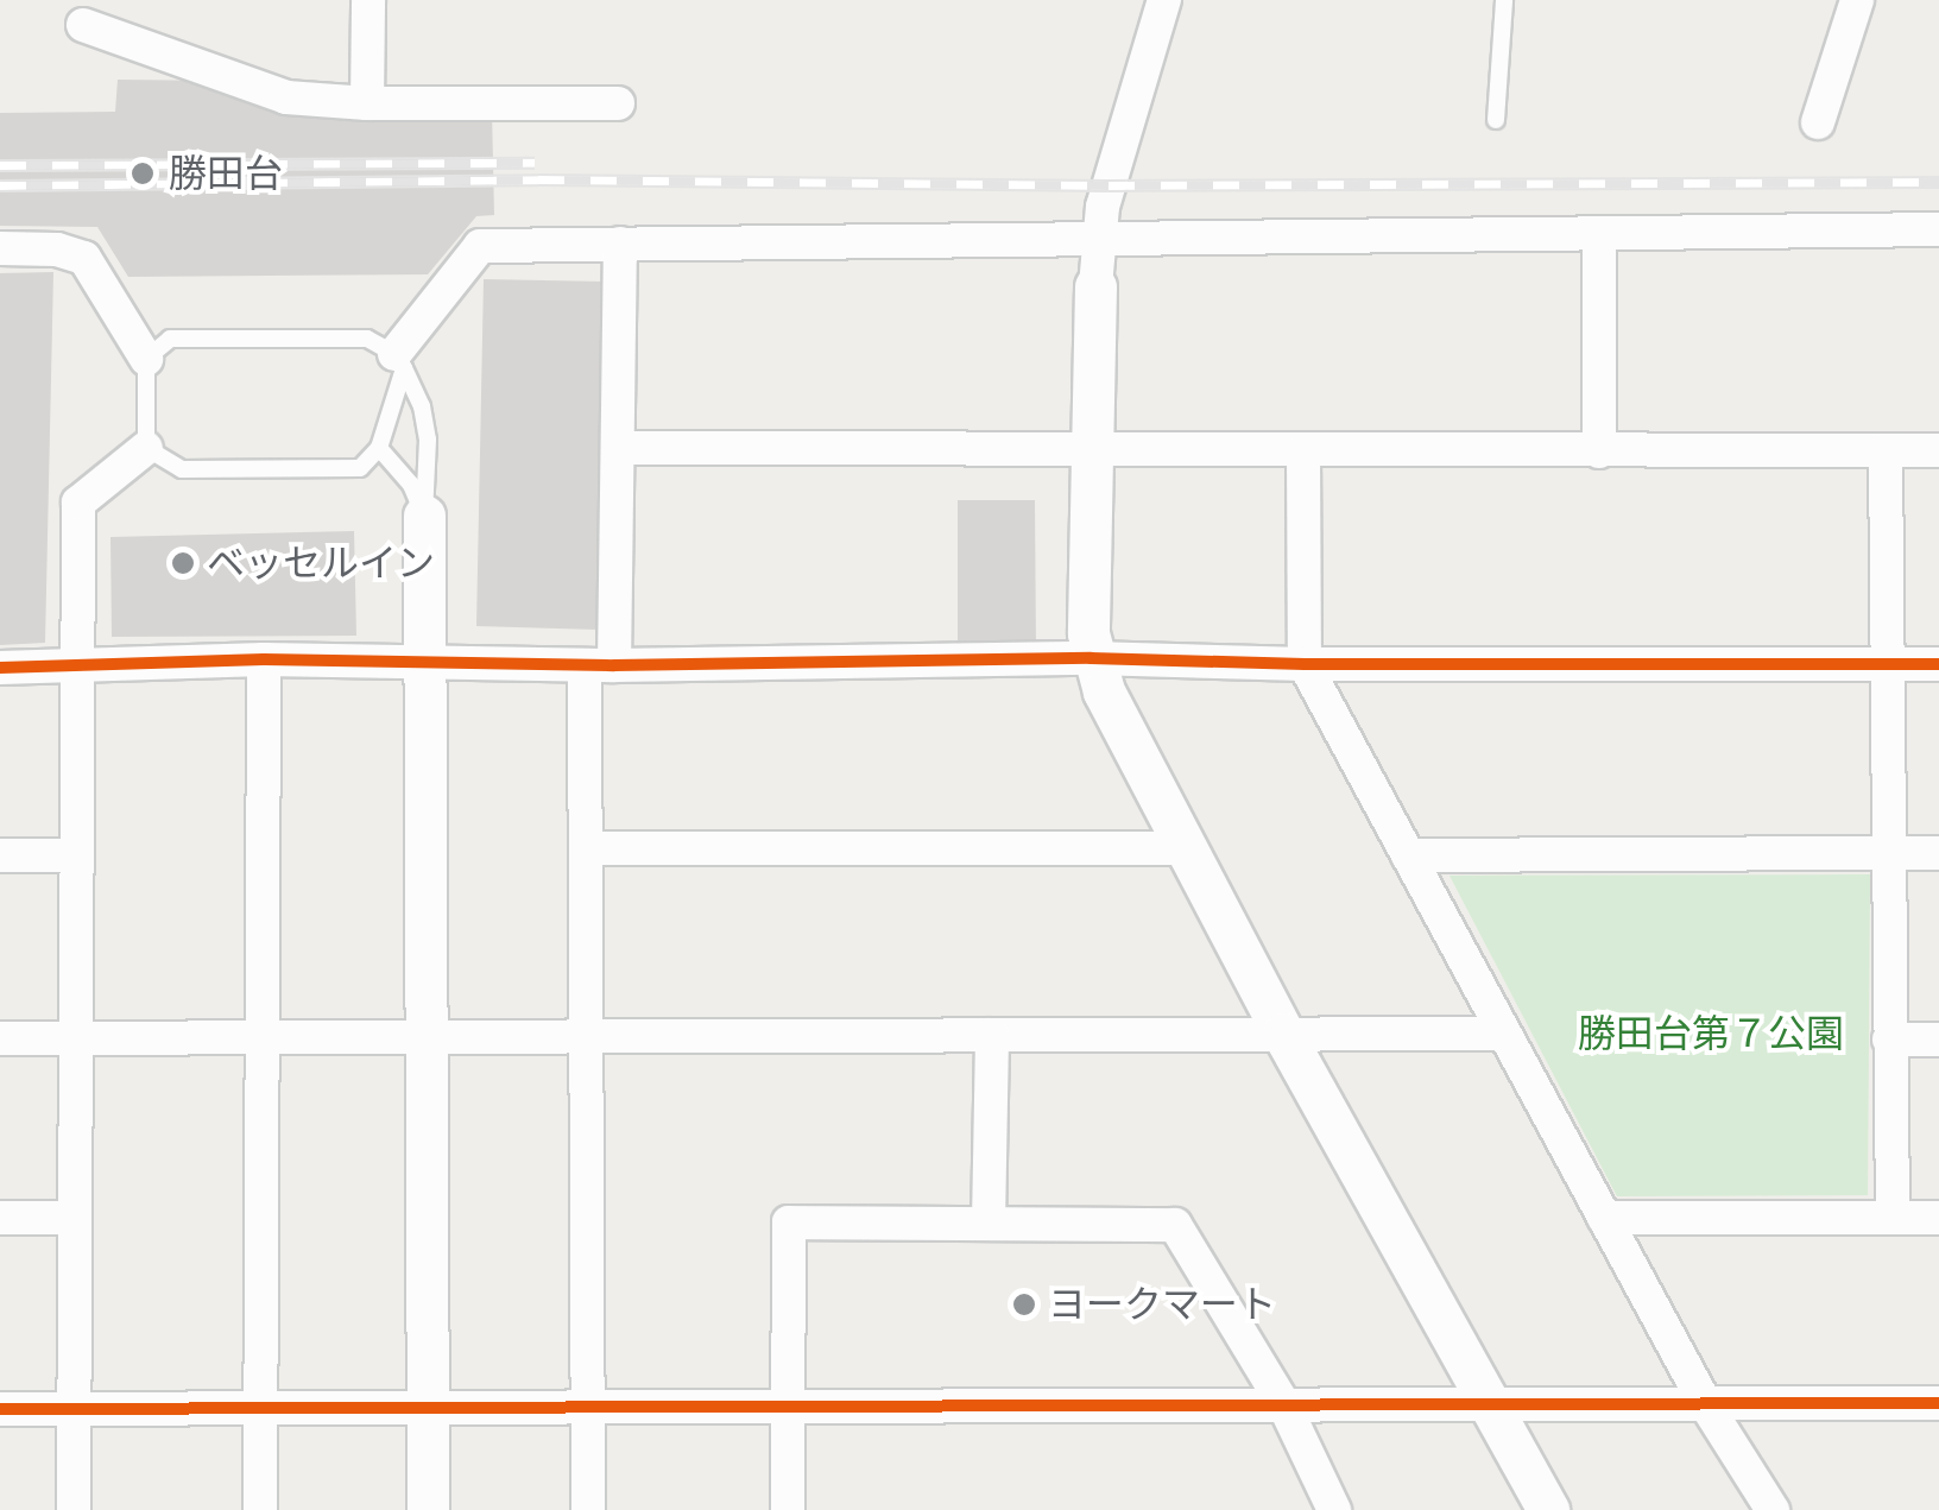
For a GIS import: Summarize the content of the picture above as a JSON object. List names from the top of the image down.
{
  "parks": ["勝田台第７公園"],
  "places": ["勝田台", "ベッセルイン", "ヨークマート"]
}
